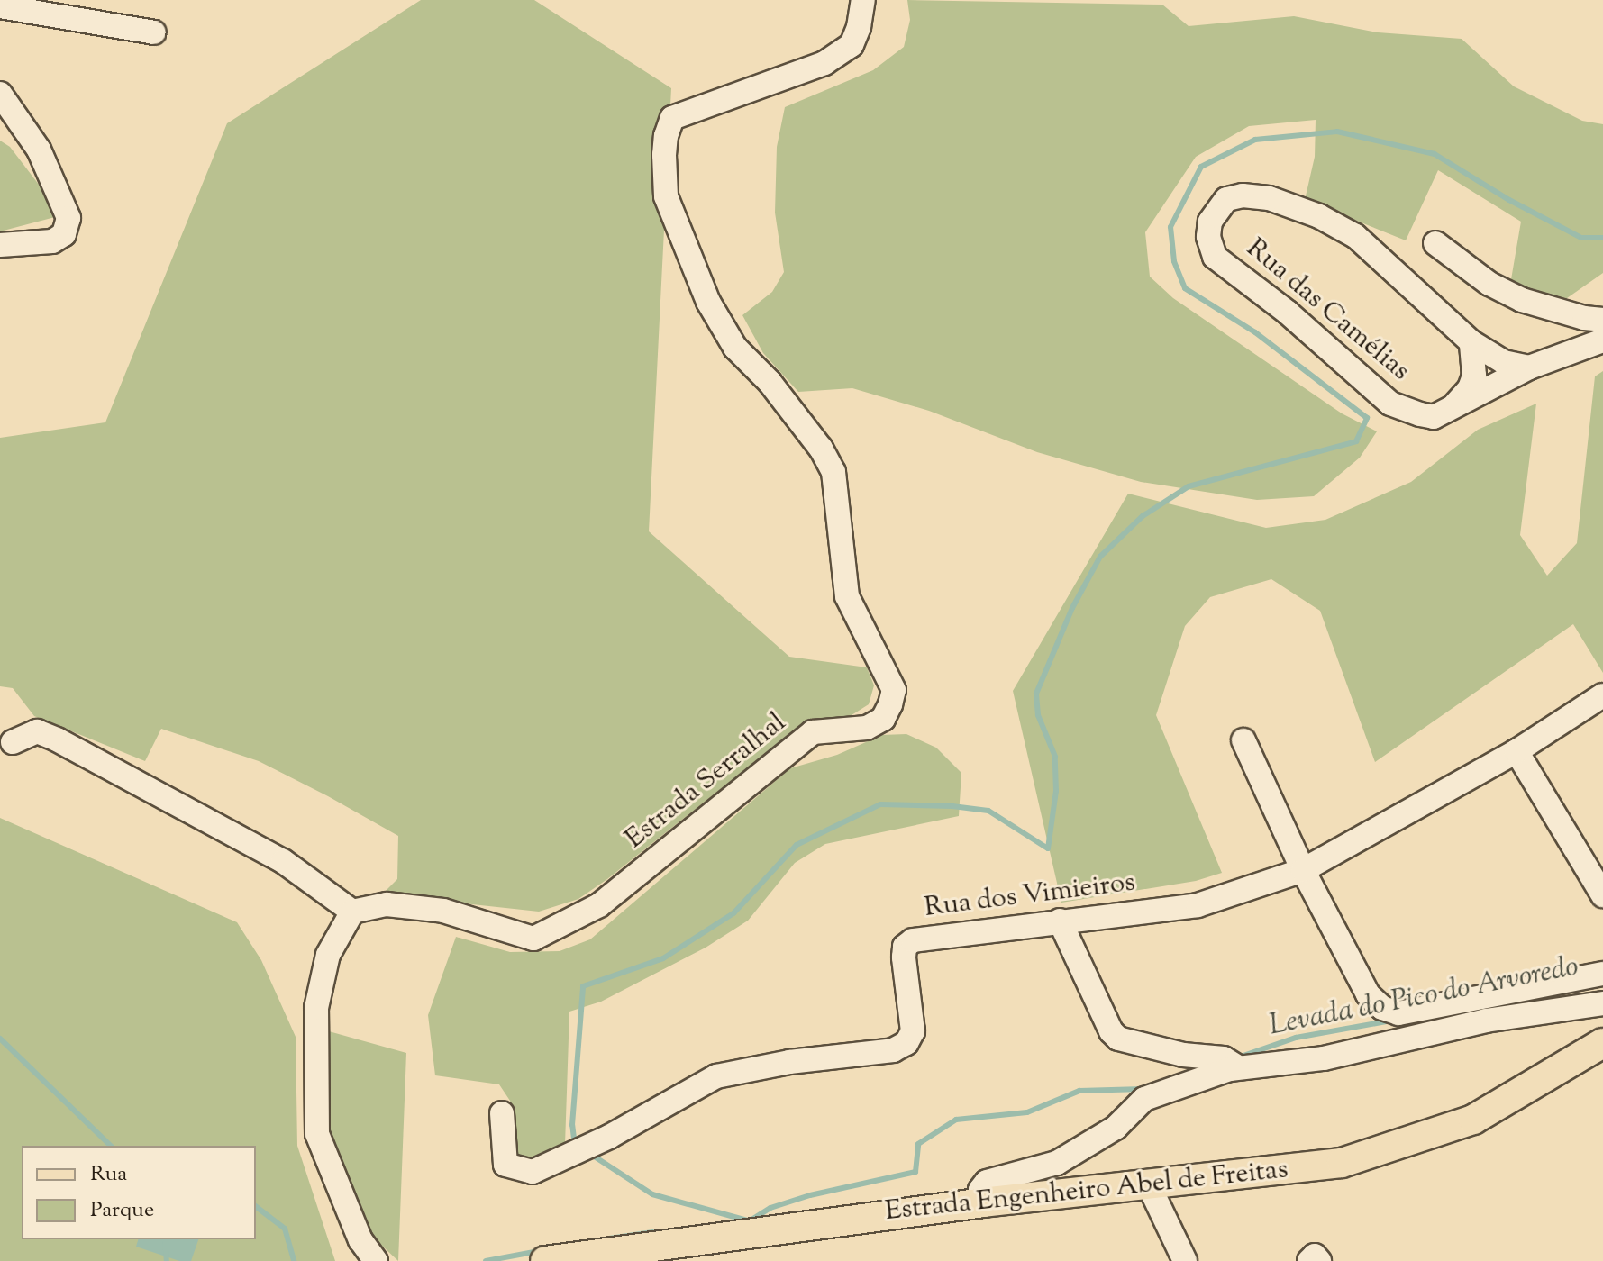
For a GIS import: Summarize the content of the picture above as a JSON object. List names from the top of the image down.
{
  "streets": {
    "main road": ["Estrada Engenheiro Abel de Freitas"],
    "street": ["Rua das Camélias", "Estrada Serralhal", "Rua dos Vimieiros"]
  },
  "water": ["Levada do Pico do Arvoredo"],
  "legend": ["Rua", "Parque"]
}
